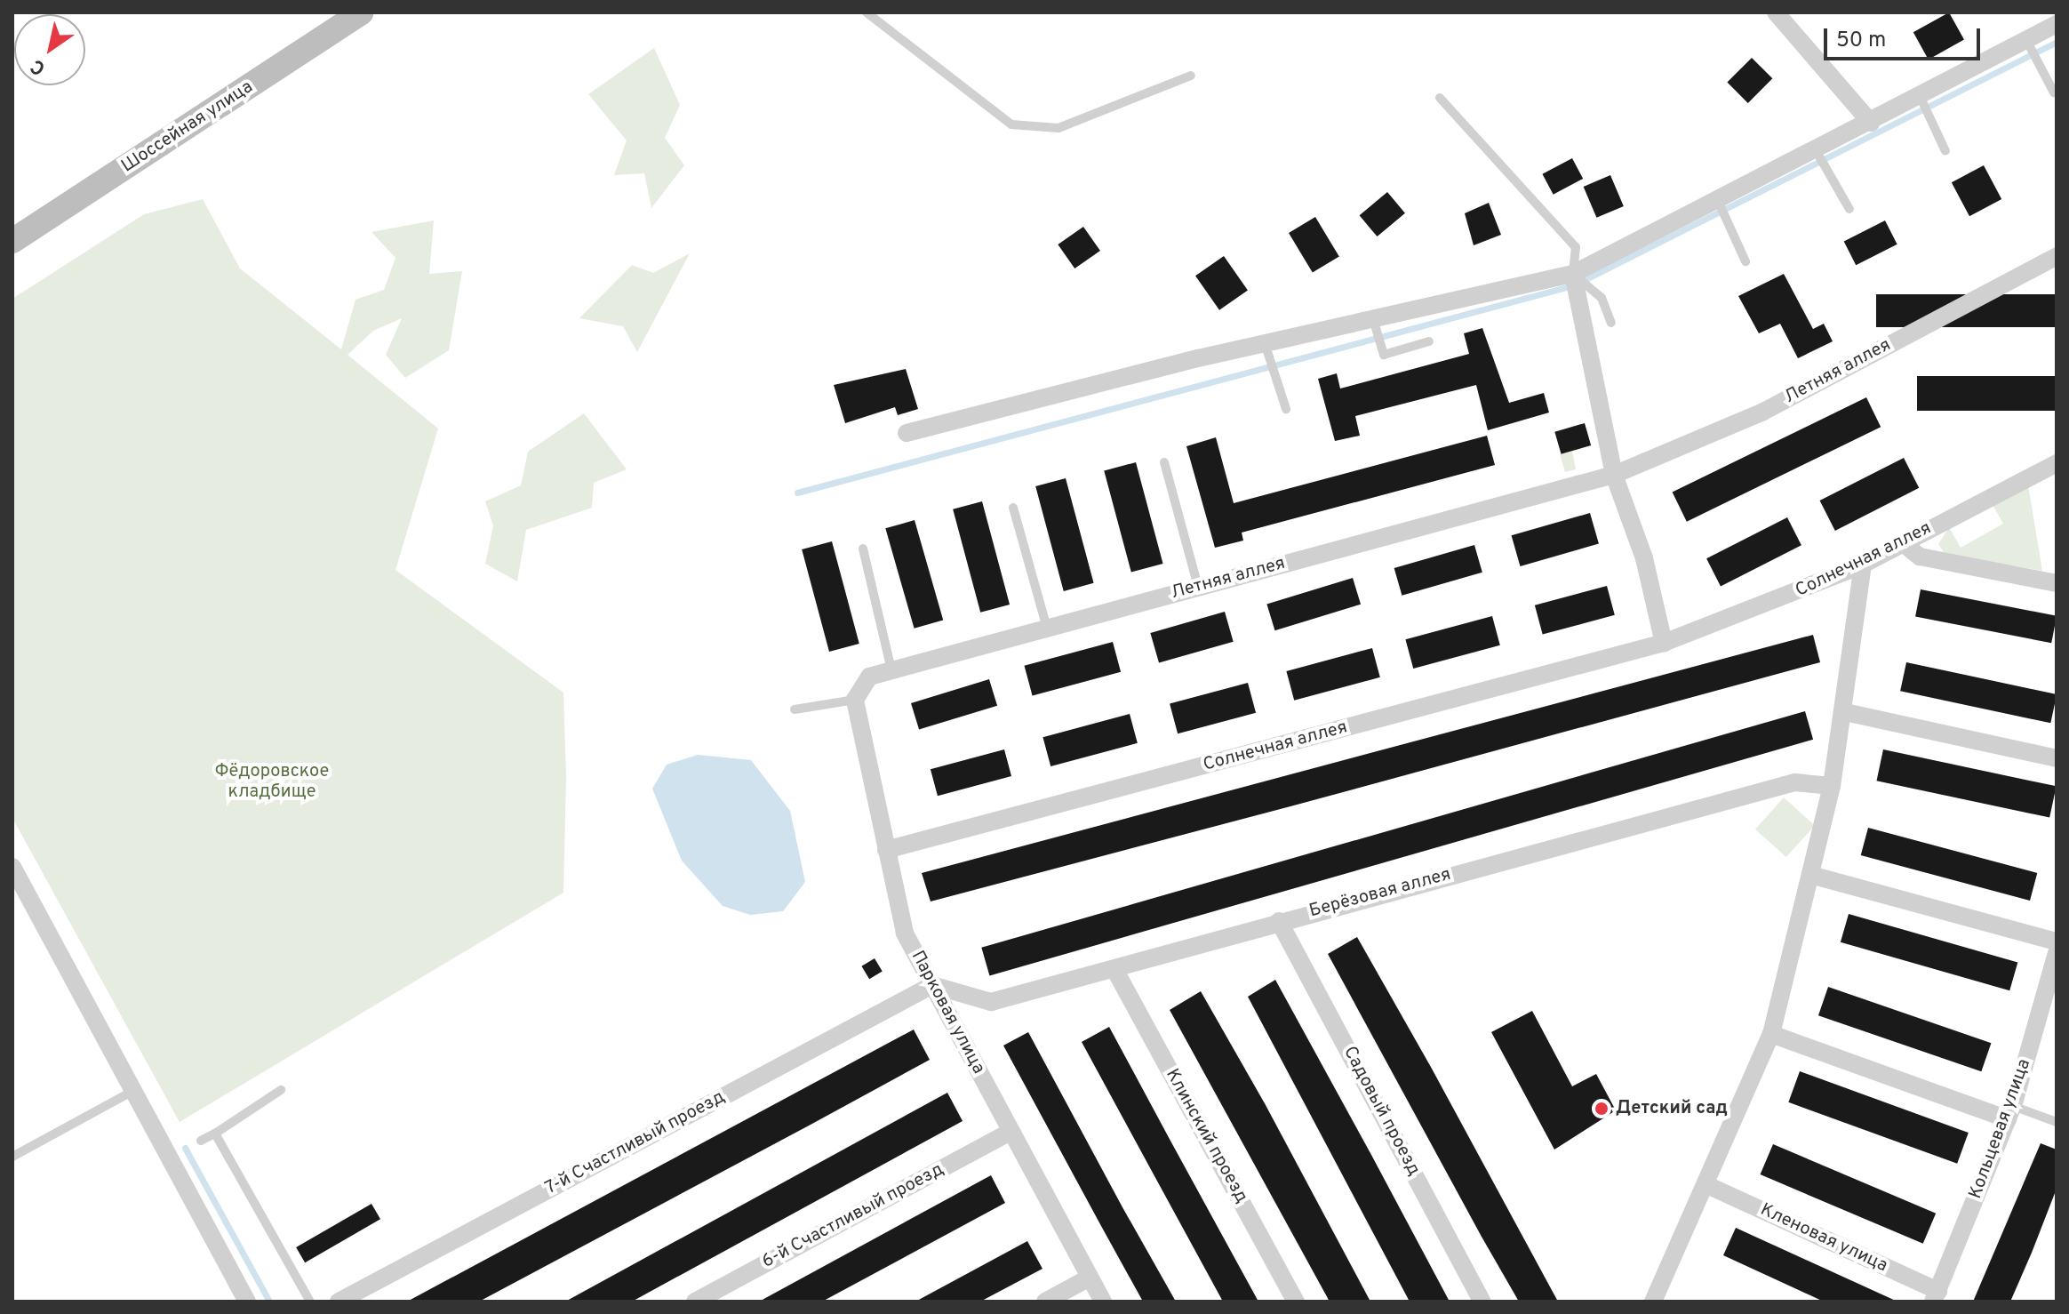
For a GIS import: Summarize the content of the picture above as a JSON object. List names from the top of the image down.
{
  "streets": {
    "main road": ["Шоссейная улица"],
    "street": [
      "Летняя аллея",
      "Солнечная аллея",
      "Берёзовая аллея",
      "Парковая улица",
      "Садовый проезд",
      "Кольцевая улица",
      "Клинский проезд",
      "7-й Счастливый проезд",
      "6-й Счастливый проезд",
      "Кленовая улица"
    ]
  },
  "crossings": [
    ["Летняя аллея", "Парковая улица"],
    ["Солнечная аллея", "Парковая улица"],
    ["Берёзовая аллея", "Парковая улица"],
    ["Берёзовая аллея", "Садовый проезд"],
    ["Берёзовая аллея", "Клинский проезд"],
    ["Берёзовая аллея", "7-й Счастливый проезд"],
    ["Парковая улица", "7-й Счастливый проезд"],
    ["Парковая улица", "6-й Счастливый проезд"],
    ["Кольцевая улица", "Кленовая улица"]
  ],
  "parks": ["Фёдоровское кладбище"],
  "places": ["Детский сад"],
  "scale_bar": "50 m",
  "north": "bottom left"
}
